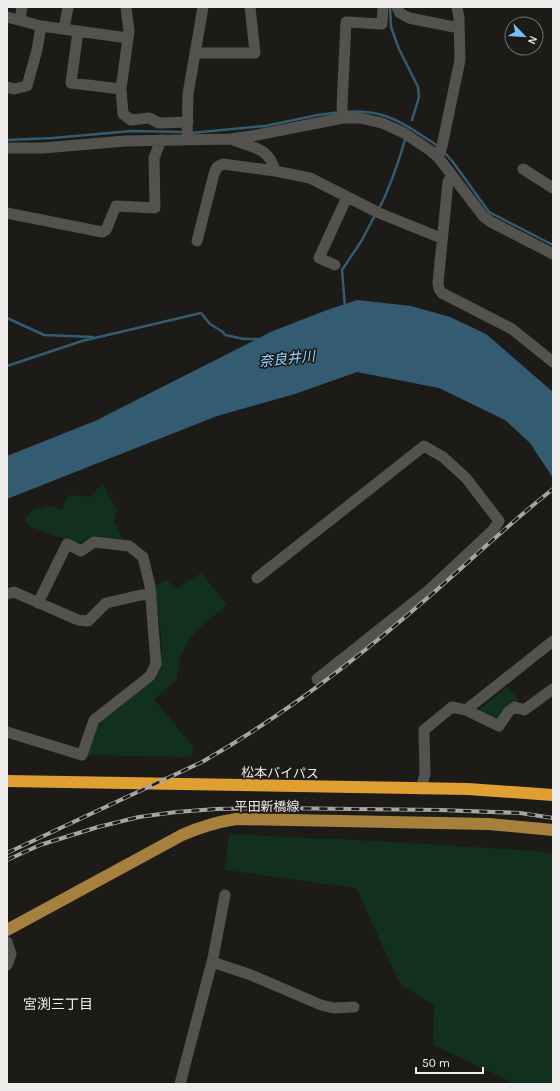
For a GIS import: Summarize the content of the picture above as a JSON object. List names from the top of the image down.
{
  "streets": {
    "highway": ["松本バイパス"],
    "main road": ["平田新橋線"]
  },
  "districts": ["宮渕三丁目"],
  "water": ["奈良井川"],
  "scale_bar": "50 m",
  "north": "bottom right"
}
